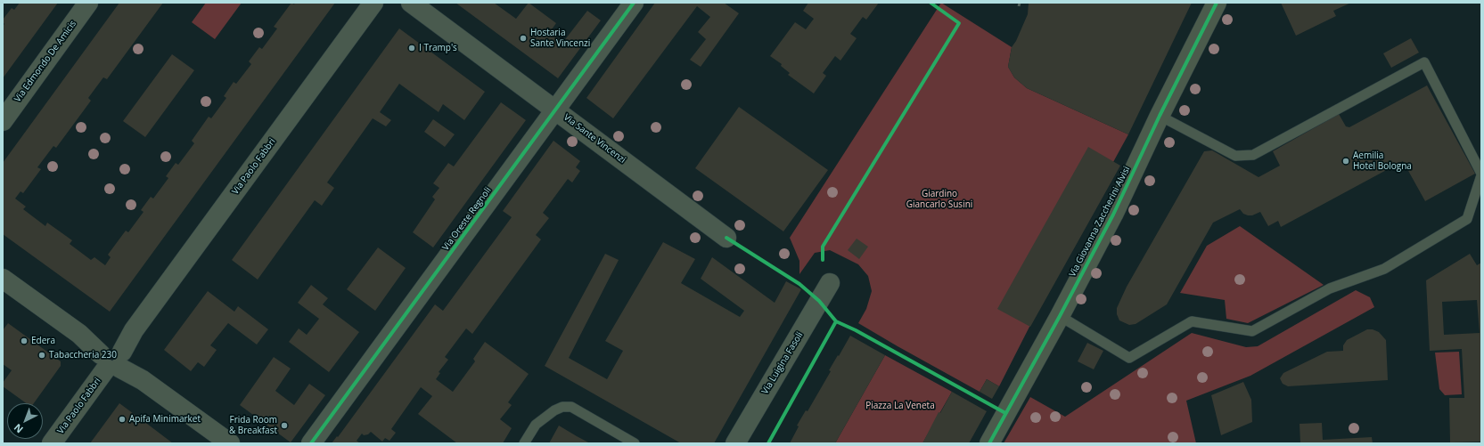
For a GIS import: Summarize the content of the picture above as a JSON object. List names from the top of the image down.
{
  "streets": {
    "street": [
      "Via Edmondo De Amicis",
      "Via Sante Vincenzi",
      "Via Paolo Fabbri",
      "Via Oreste Regnoli",
      "Via Giovanna Zaccherini Alvisi",
      "Via Luigina Fasoli"
    ]
  },
  "crossings": [
    ["Via Sante Vincenzi", "Via Oreste Regnoli"]
  ],
  "parks": ["Giardino Giancarlo Susini", "Piazza La Veneta"],
  "places": [
    "Hostaria Sante Vincenzi",
    "I Tramp's",
    "Aemilia Hotel Bologna",
    "Edera",
    "Tabaccheria 230",
    "Apifa Minimarket",
    "Frida Room & Breakfast"
  ],
  "north": "bottom left"
}
